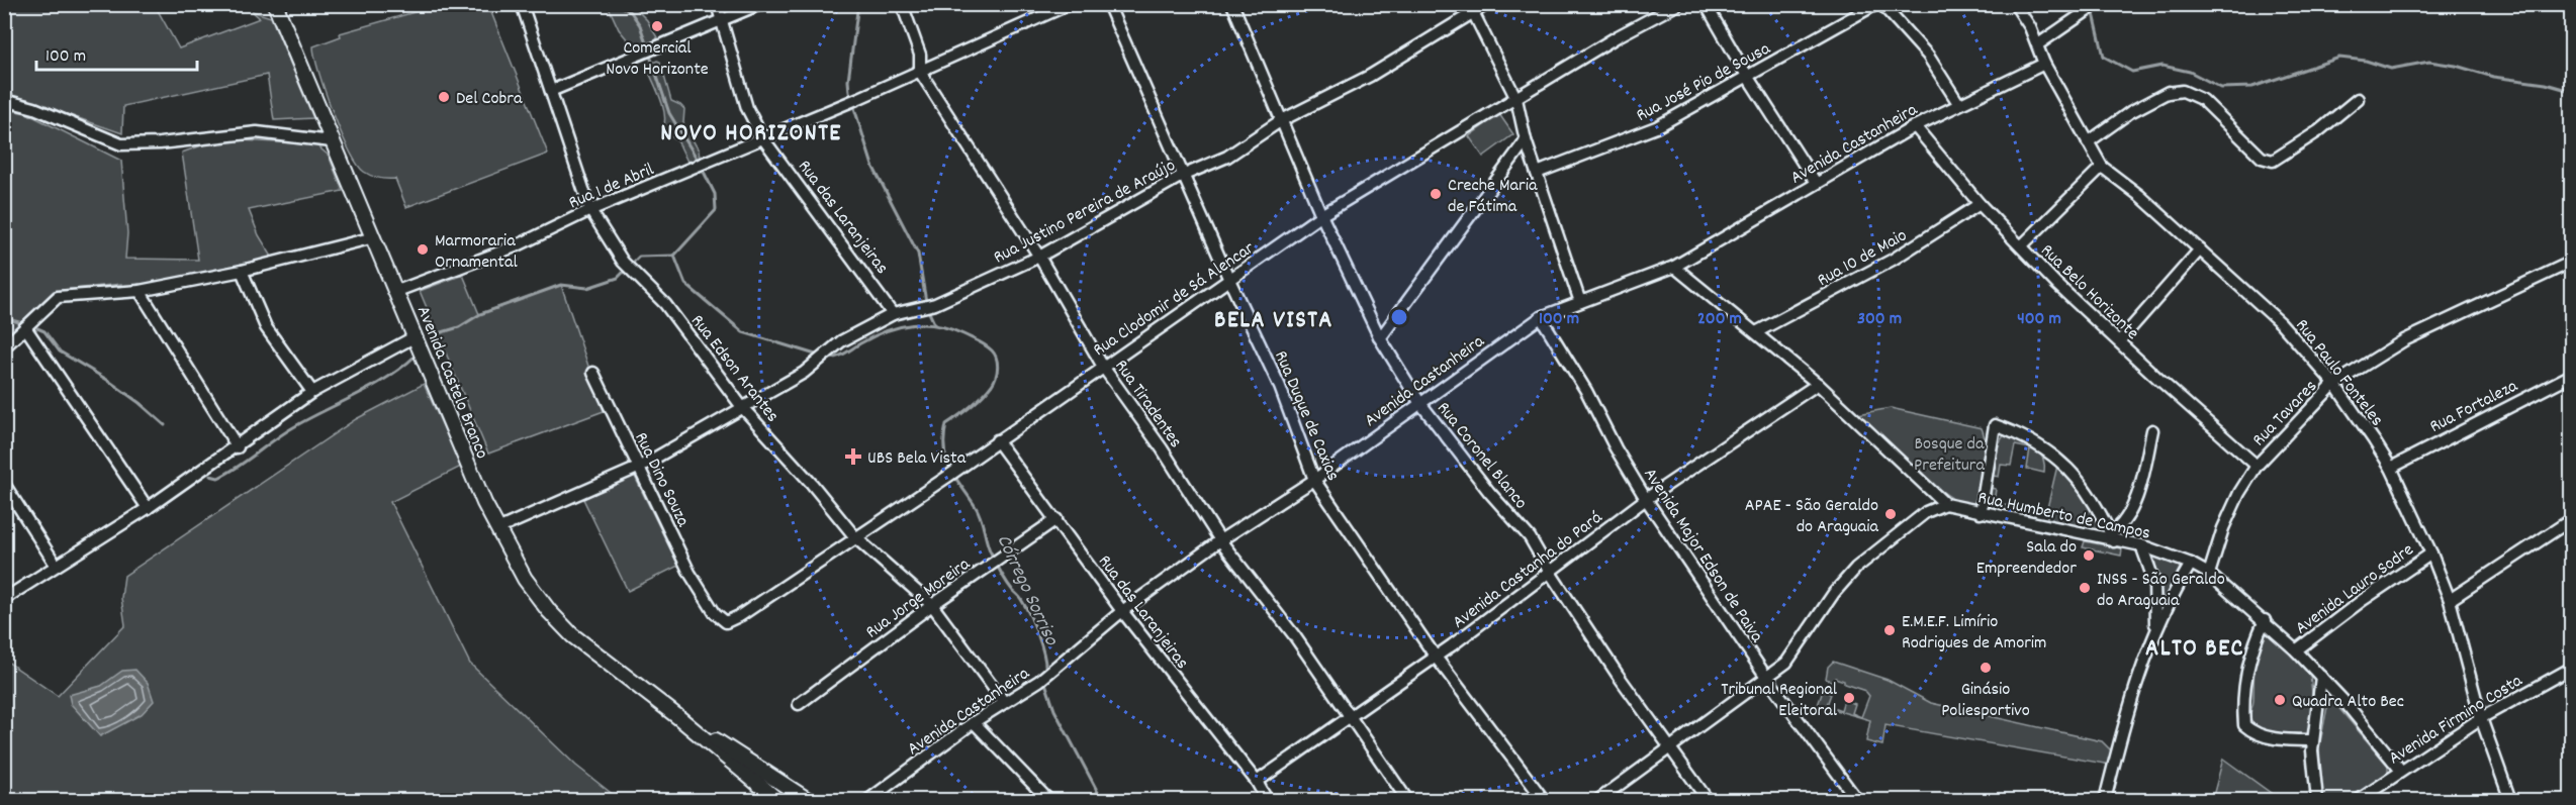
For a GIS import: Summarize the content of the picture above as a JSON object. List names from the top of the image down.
{
  "streets": {
    "main road": ["Avenida Castelo Branco"],
    "street": [
      "Rua José Pio de Sousa",
      "Avenida Castanheira",
      "Rua 1 de Abril",
      "Rua Justino Pereira de Araújo",
      "Rua das Laranjeiras",
      "Rua 10 de Maio",
      "Rua Belo Horizonte",
      "Rua Clodomir de Sá Alencar",
      "Rua Edson Arantes",
      "Rua Paulo Fonteles",
      "Rua Tiradentes",
      "Rua Fortaleza",
      "Rua Tavares",
      "Rua Duque de Caxias",
      "Rua Coronel Blanco",
      "Rua Dino Souza",
      "Rua Humberto de Campos",
      "Avenida Major Edson de Paiva",
      "Avenida Castanha do Pará",
      "Avenida Lauro Sodre",
      "Rua Jorge Moreira",
      "Avenida Firmino Costa"
    ]
  },
  "crossings": [
    ["Avenida Castanheira", "Rua das Laranjeiras"],
    ["Avenida Castanheira", "Rua Belo Horizonte"],
    ["Avenida Castanheira", "Rua Edson Arantes"],
    ["Avenida Castanheira", "Rua Paulo Fonteles"],
    ["Avenida Castanheira", "Rua Tiradentes"],
    ["Avenida Castanheira", "Rua Duque de Caxias"],
    ["Avenida Castanheira", "Rua Coronel Blanco"],
    ["Avenida Castanheira", "Avenida Major Edson de Paiva"],
    ["Rua 1 de Abril", "Rua das Laranjeiras"],
    ["Rua 1 de Abril", "Rua Edson Arantes"],
    ["Rua 1 de Abril", "Avenida Castelo Branco"],
    ["Rua 1 de Abril", "Rua Tiradentes"],
    ["Rua Justino Pereira de Araújo", "Rua das Laranjeiras"],
    ["Rua Justino Pereira de Araújo", "Rua Edson Arantes"],
    ["Rua Justino Pereira de Araújo", "Avenida Castelo Branco"],
    ["Rua Justino Pereira de Araújo", "Rua Tiradentes"],
    ["Rua Justino Pereira de Araújo", "Rua Duque de Caxias"],
    ["Rua Justino Pereira de Araújo", "Rua Coronel Blanco"],
    ["Rua Justino Pereira de Araújo", "Rua Dino Souza"],
    ["Rua das Laranjeiras", "Rua Clodomir de Sá Alencar"],
    ["Rua das Laranjeiras", "Avenida Castanha do Pará"],
    ["Rua das Laranjeiras", "Rua Jorge Moreira"],
    ["Rua 10 de Maio", "Rua Belo Horizonte"],
    ["Rua Belo Horizonte", "Rua Tavares"],
    ["Rua Clodomir de Sá Alencar", "Rua Edson Arantes"],
    ["Rua Clodomir de Sá Alencar", "Rua Tiradentes"],
    ["Rua Clodomir de Sá Alencar", "Rua Duque de Caxias"],
    ["Rua Clodomir de Sá Alencar", "Rua Coronel Blanco"],
    ["Rua Clodomir de Sá Alencar", "Rua Dino Souza"],
    ["Rua Edson Arantes", "Rua Jorge Moreira"],
    ["Rua Paulo Fonteles", "Rua Fortaleza"],
    ["Rua Paulo Fonteles", "Rua Tavares"],
    ["Rua Paulo Fonteles", "Avenida Lauro Sodre"],
    ["Rua Paulo Fonteles", "Avenida Firmino Costa"],
    ["Rua Tiradentes", "Avenida Castanha do Pará"],
    ["Rua Tavares", "Rua Humberto de Campos"],
    ["Rua Duque de Caxias", "Avenida Castanha do Pará"],
    ["Rua Coronel Blanco", "Avenida Castanha do Pará"],
    ["Rua Humberto de Campos", "Avenida Lauro Sodre"],
    ["Rua Humberto de Campos", "Avenida Firmino Costa"],
    ["Avenida Major Edson de Paiva", "Avenida Castanha do Pará"]
  ],
  "districts": ["NOVO HORIZONTE", "BELA VISTA", "ALTO BEC"],
  "water": ["Córrego Sorriso"],
  "parks": ["Bosque da Prefeitura"],
  "places": {
    "other": [
      "Comercial Novo Horizonte",
      "Del Cobra",
      "Creche Maria de Fátima",
      "Marmoraria Ornamental",
      "APAE - São Geraldo do Araguaia",
      "Sala do Empreendedor",
      "INSS - São Geraldo do Araguaia",
      "E.M.E.F. Limírio Rodrigues de Amorim",
      "Ginásio Poliesportivo",
      "Tribunal Regional Eleitoral",
      "Quadra Alto Bec"
    ],
    "health": ["UBS Bela Vista"]
  },
  "scale_bar": "100 m",
  "rings": [
    "100 m",
    "200 m",
    "300 m",
    "400 m"
  ]
}
